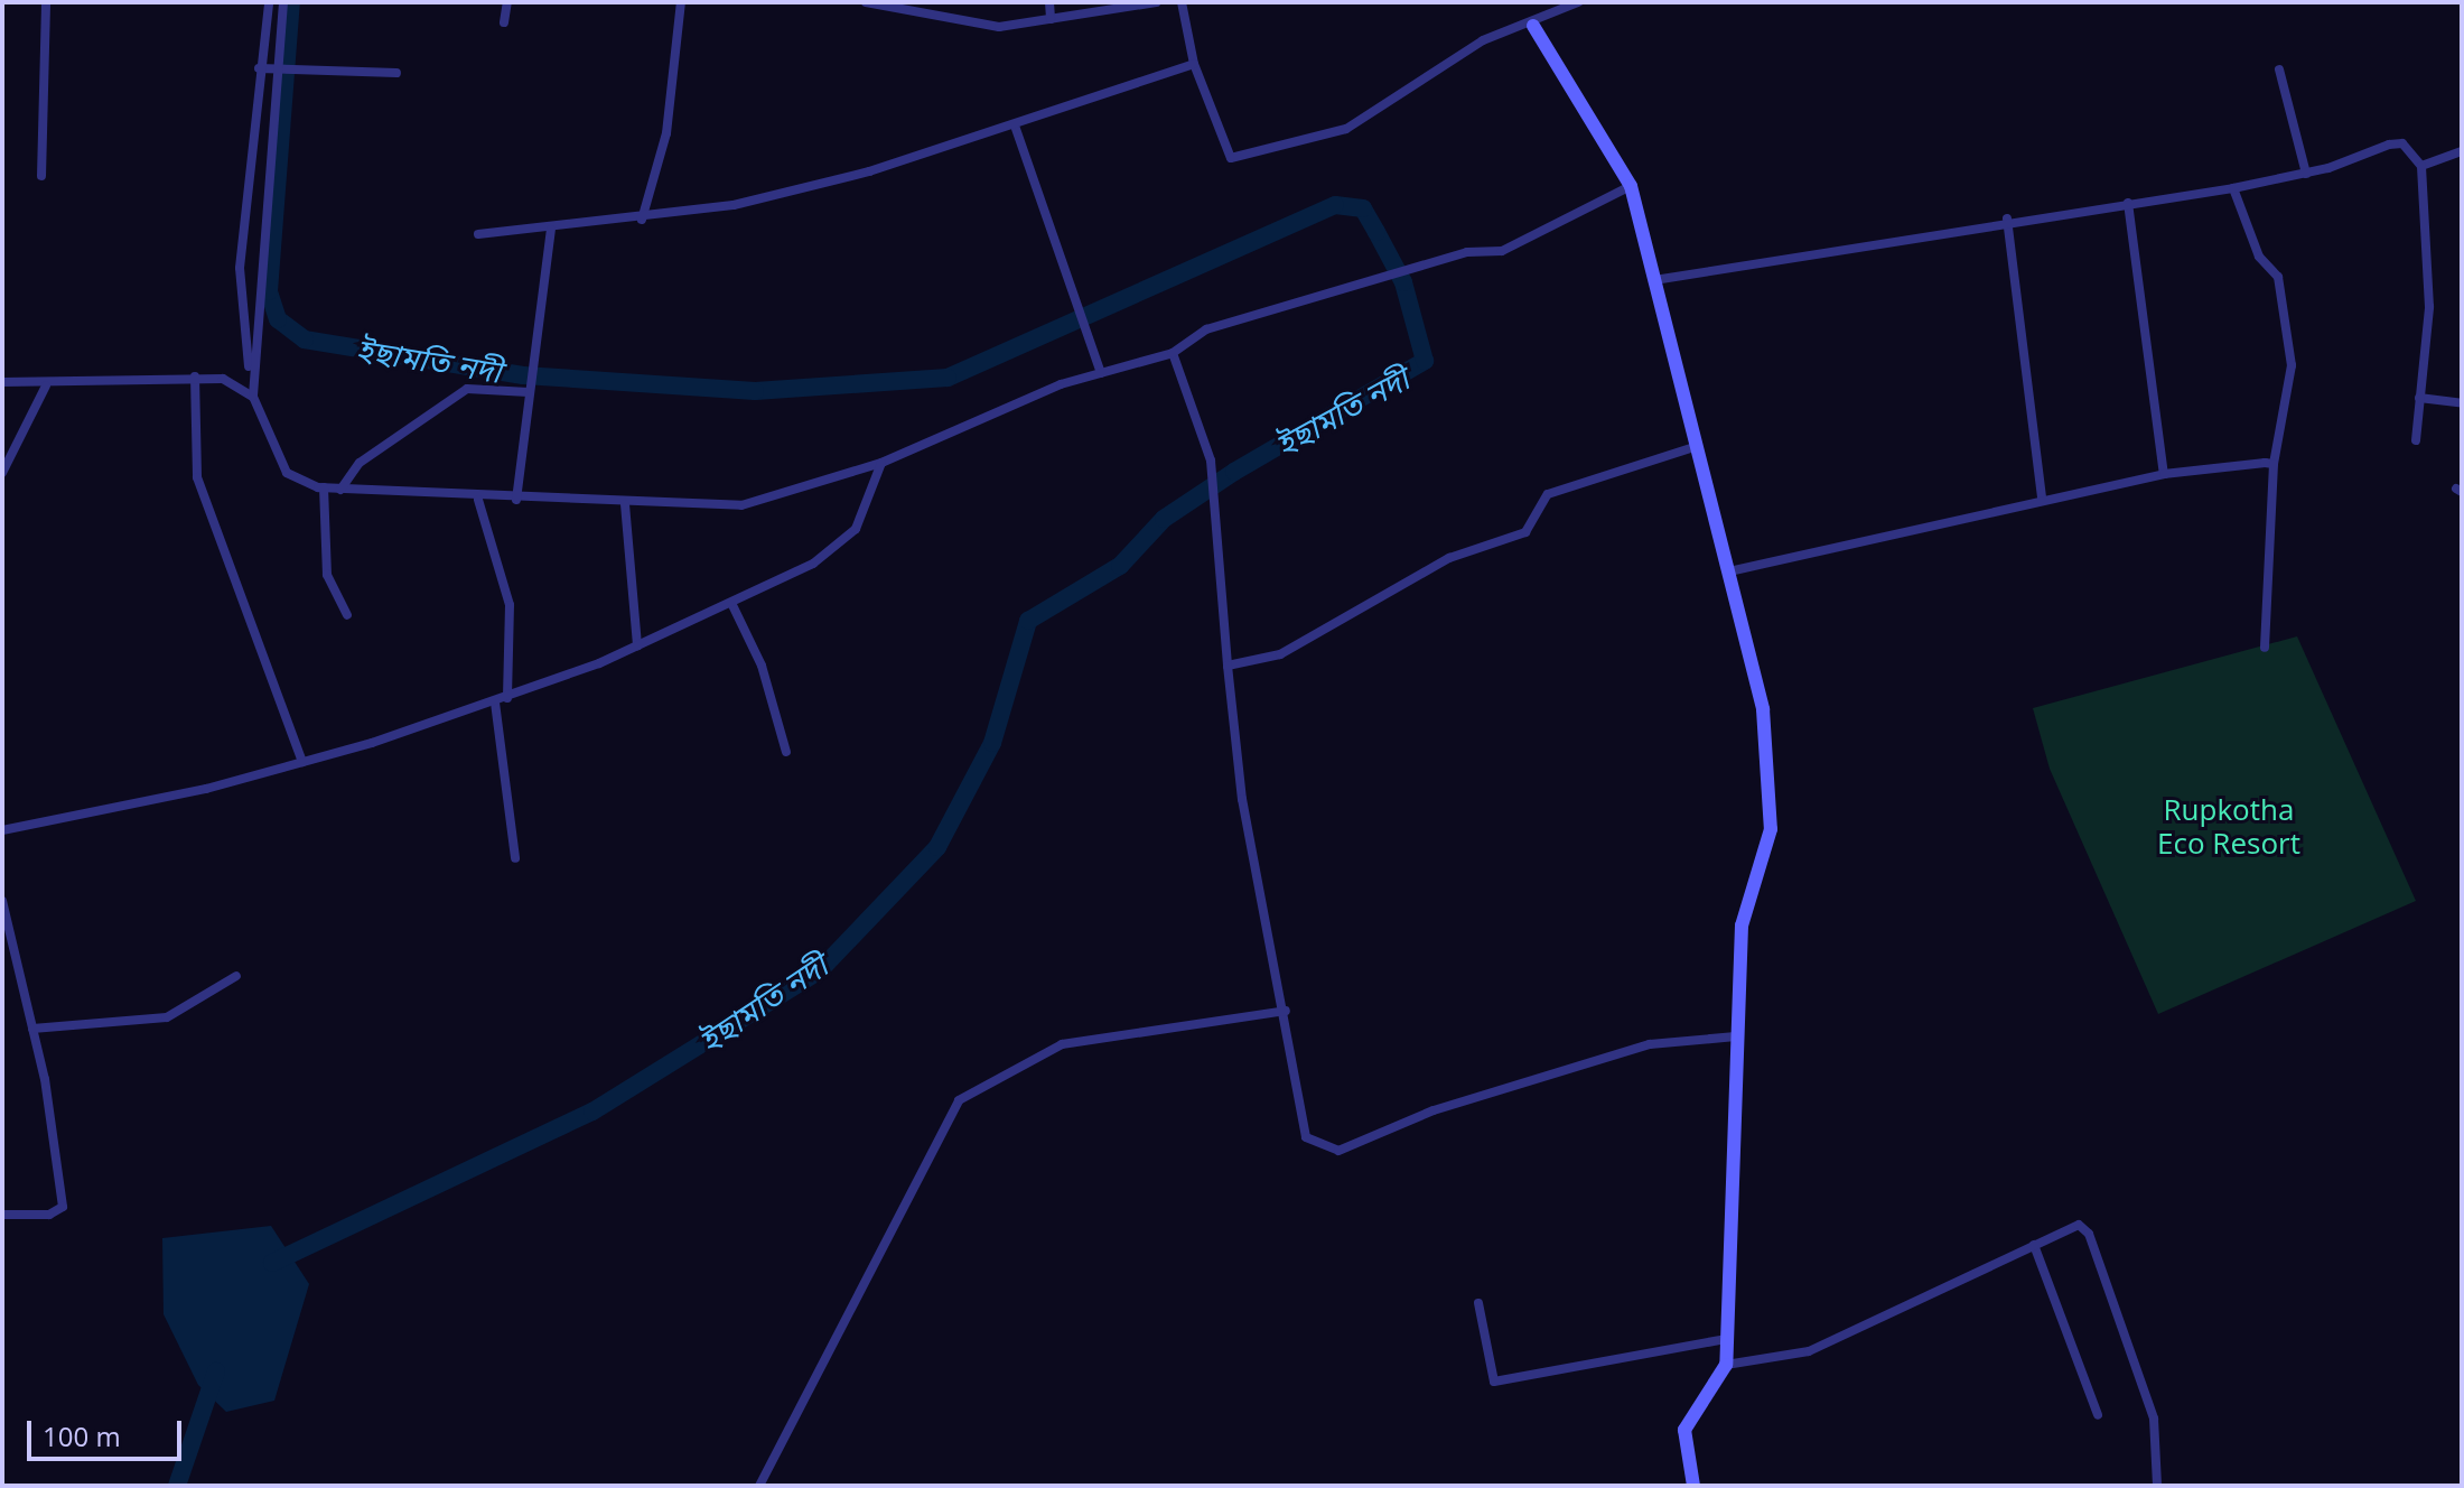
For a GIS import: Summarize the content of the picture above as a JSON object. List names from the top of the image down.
{
  "water": ["ইছামতি নদী"],
  "parks": ["Rupkotha Eco Resort"],
  "scale_bar": "100 m"
}
